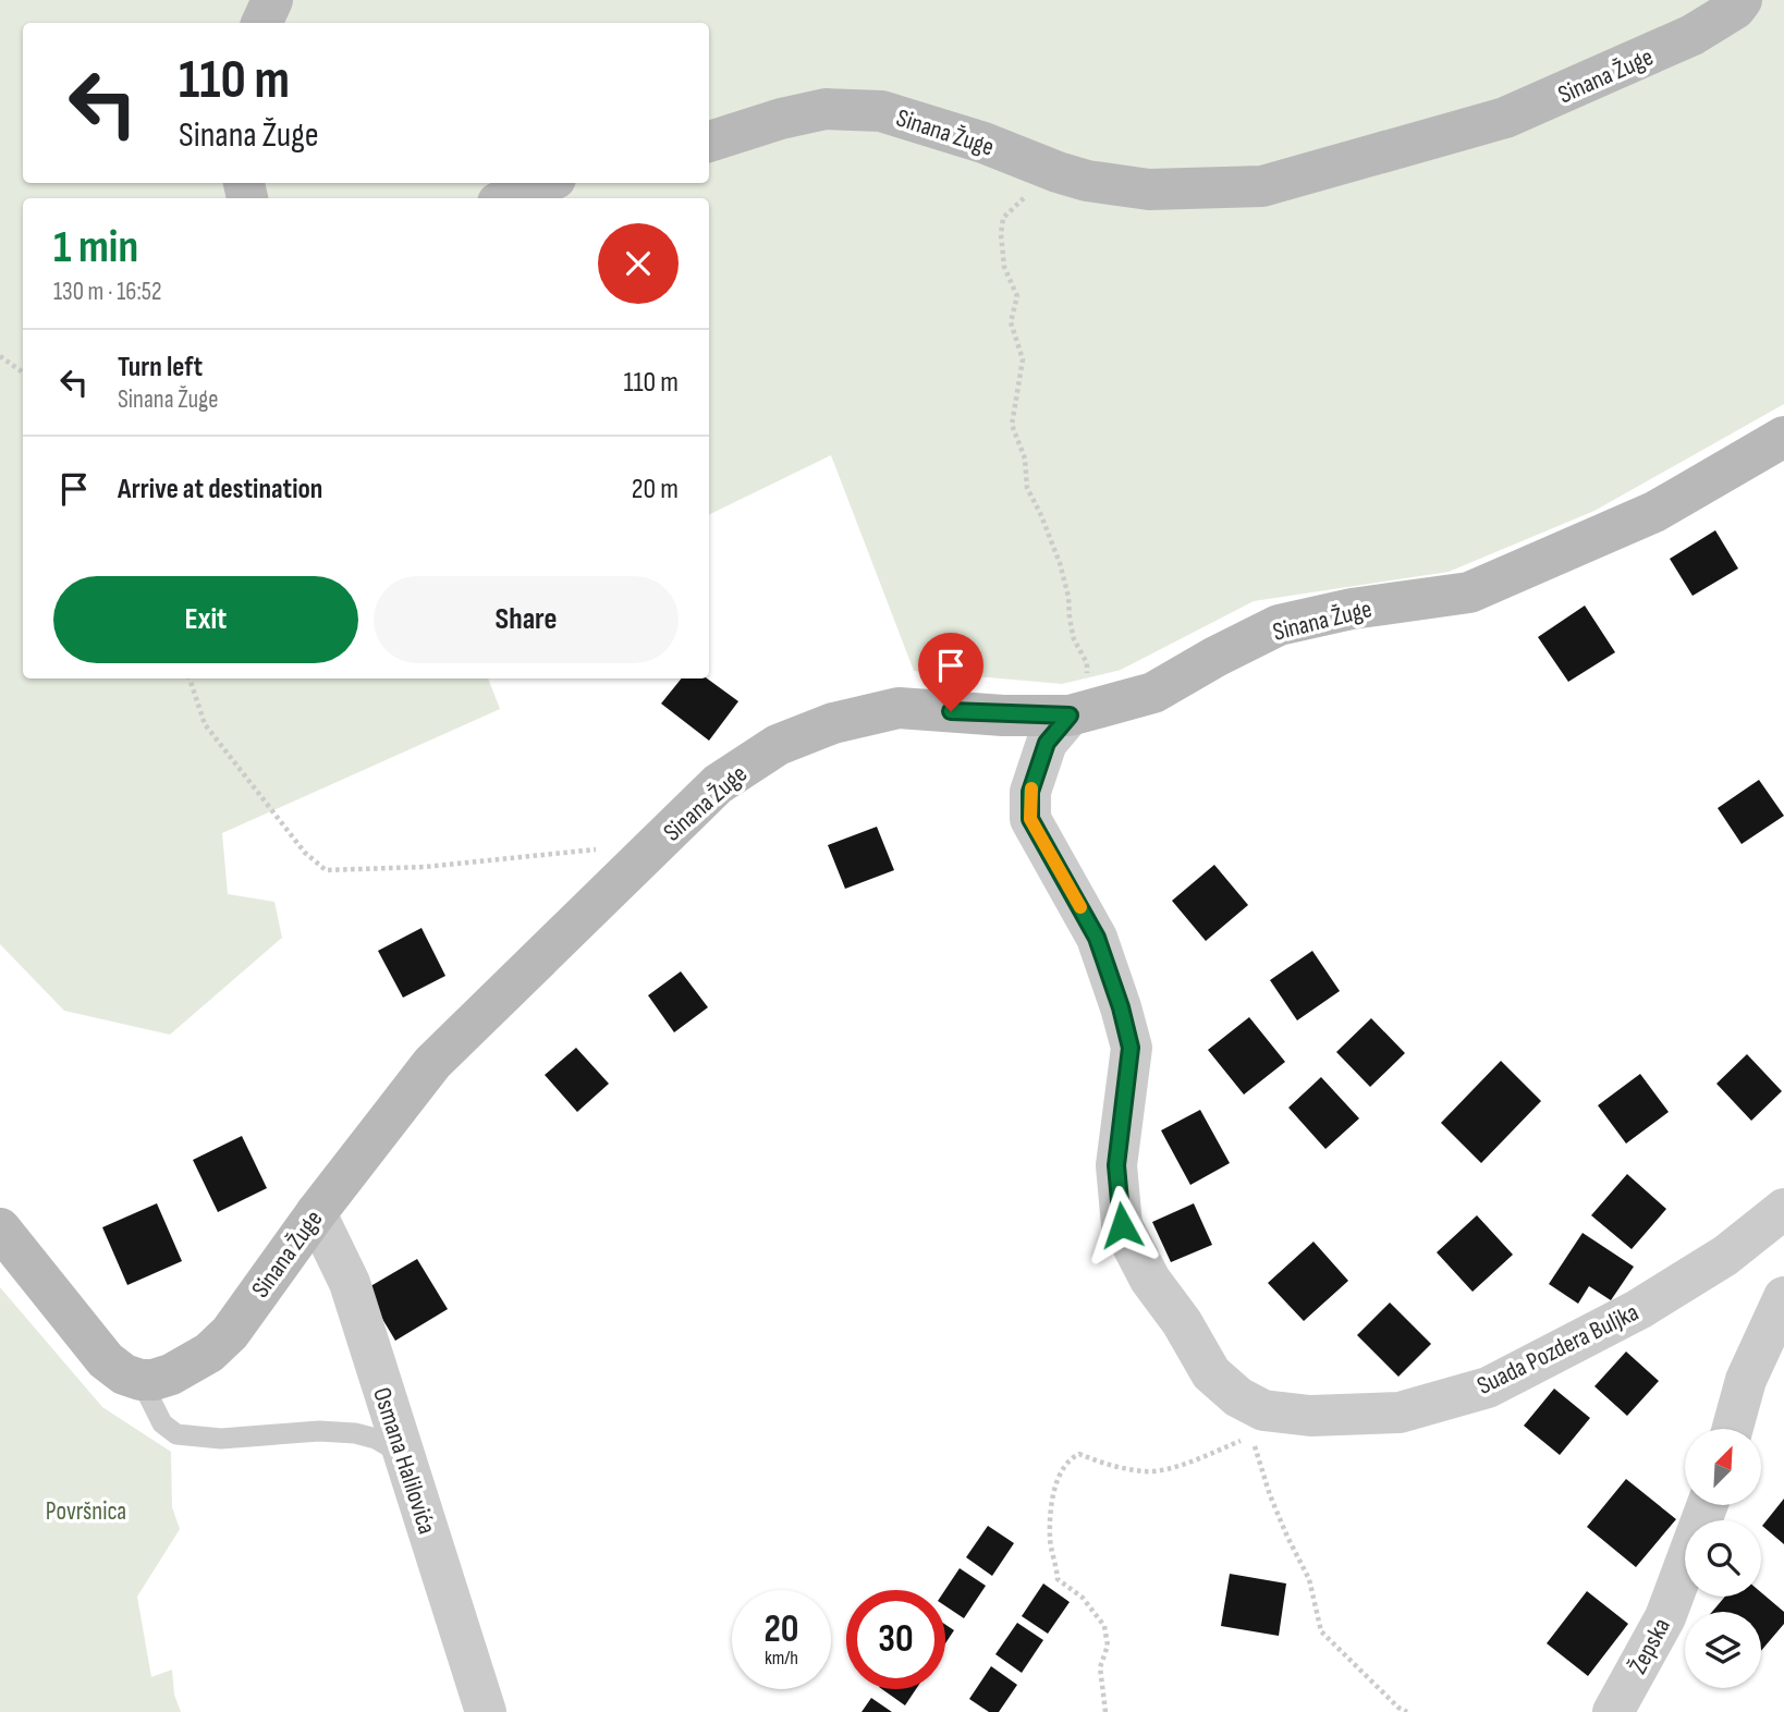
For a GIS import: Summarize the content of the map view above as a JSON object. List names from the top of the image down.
{
  "streets": {
    "main road": ["Sinana Žuge"],
    "street": ["Suada Pozdera Buljka", "Osmana Halilovića", "Žepska"]
  },
  "crossings": [
    ["Sinana Žuge", "Suada Pozdera Buljka"],
    ["Sinana Žuge", "Osmana Halilovića"]
  ],
  "parks": ["Površnica"],
  "north": "top right",
  "page": {
    "turn": ["110 m", "Sinana Žuge"],
    "heading": ["1 min", "130 m · 16:52"],
    "list": [
      {
        "name": "Turn left",
        "note": "Sinana Žuge",
        "value": "110 m"
      },
      {
        "name": "Arrive at destination",
        "value": "20 m"
      }
    ],
    "buttons": ["Exit", "Share"],
    "speed": "20 km/h",
    "limit": "30"
  }
}
